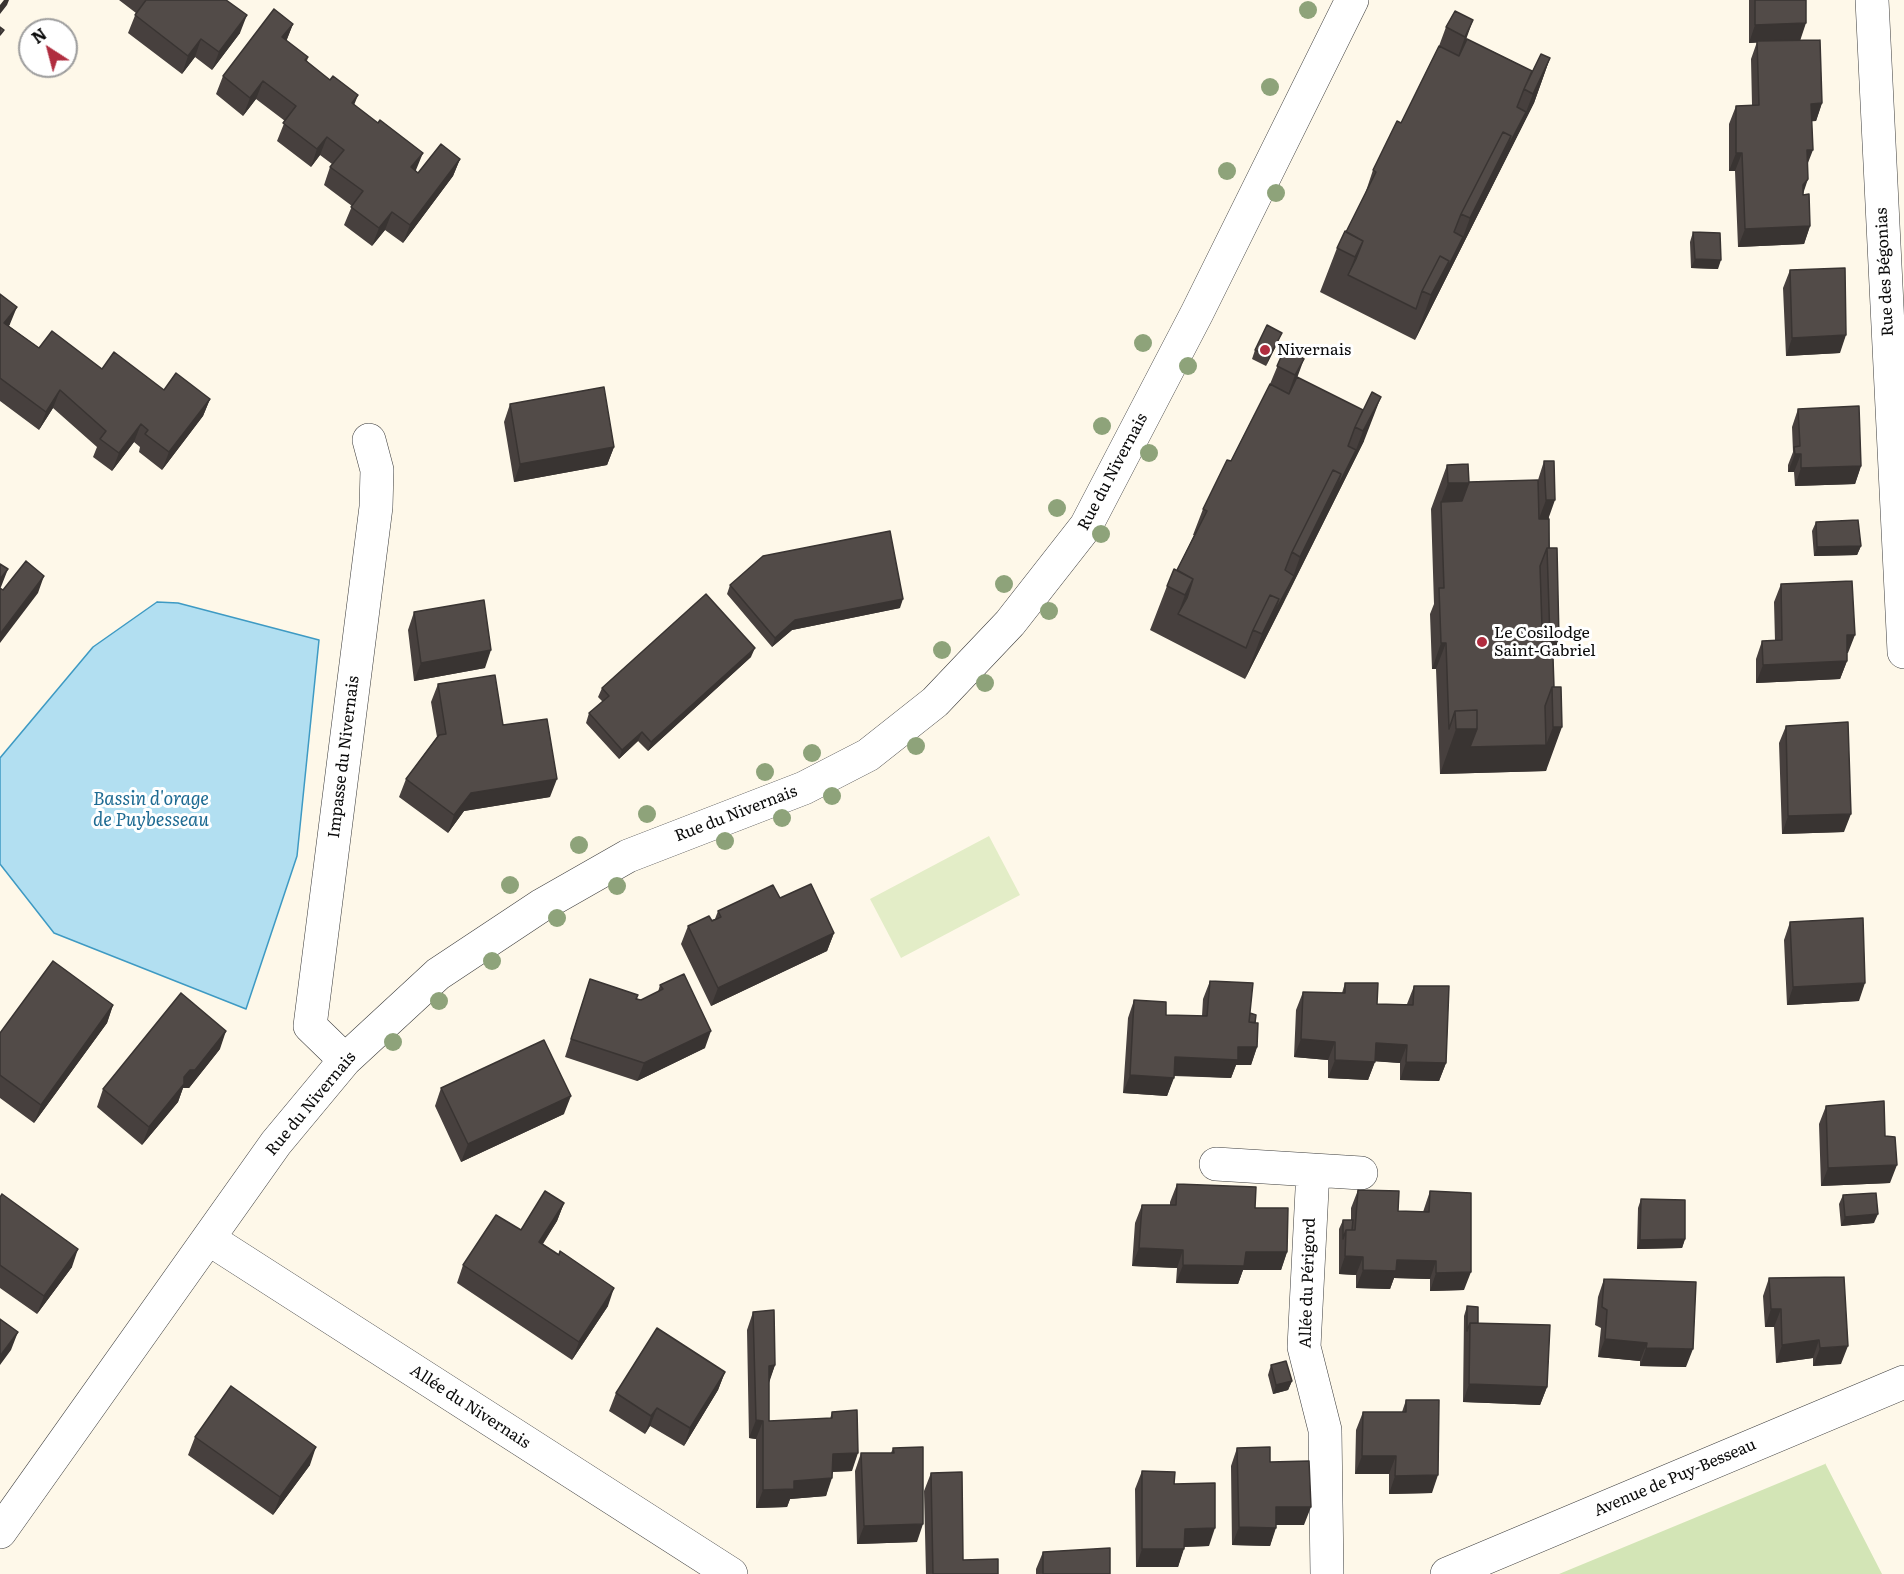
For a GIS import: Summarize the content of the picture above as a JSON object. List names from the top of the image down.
{
  "streets": {
    "street": [
      "Rue des Bégonias",
      "Rue du Nivernais",
      "Impasse du Nivernais",
      "Allée du Périgord",
      "Allée du Nivernais",
      "Avenue de Puy-Besseau"
    ]
  },
  "crossings": [
    ["Rue du Nivernais", "Impasse du Nivernais"],
    ["Rue du Nivernais", "Allée du Nivernais"]
  ],
  "water": ["Bassin d'orage de Puybesseau"],
  "places": ["Nivernais", "Le Cosilodge Saint-Gabriel"],
  "north": "top left"
}
